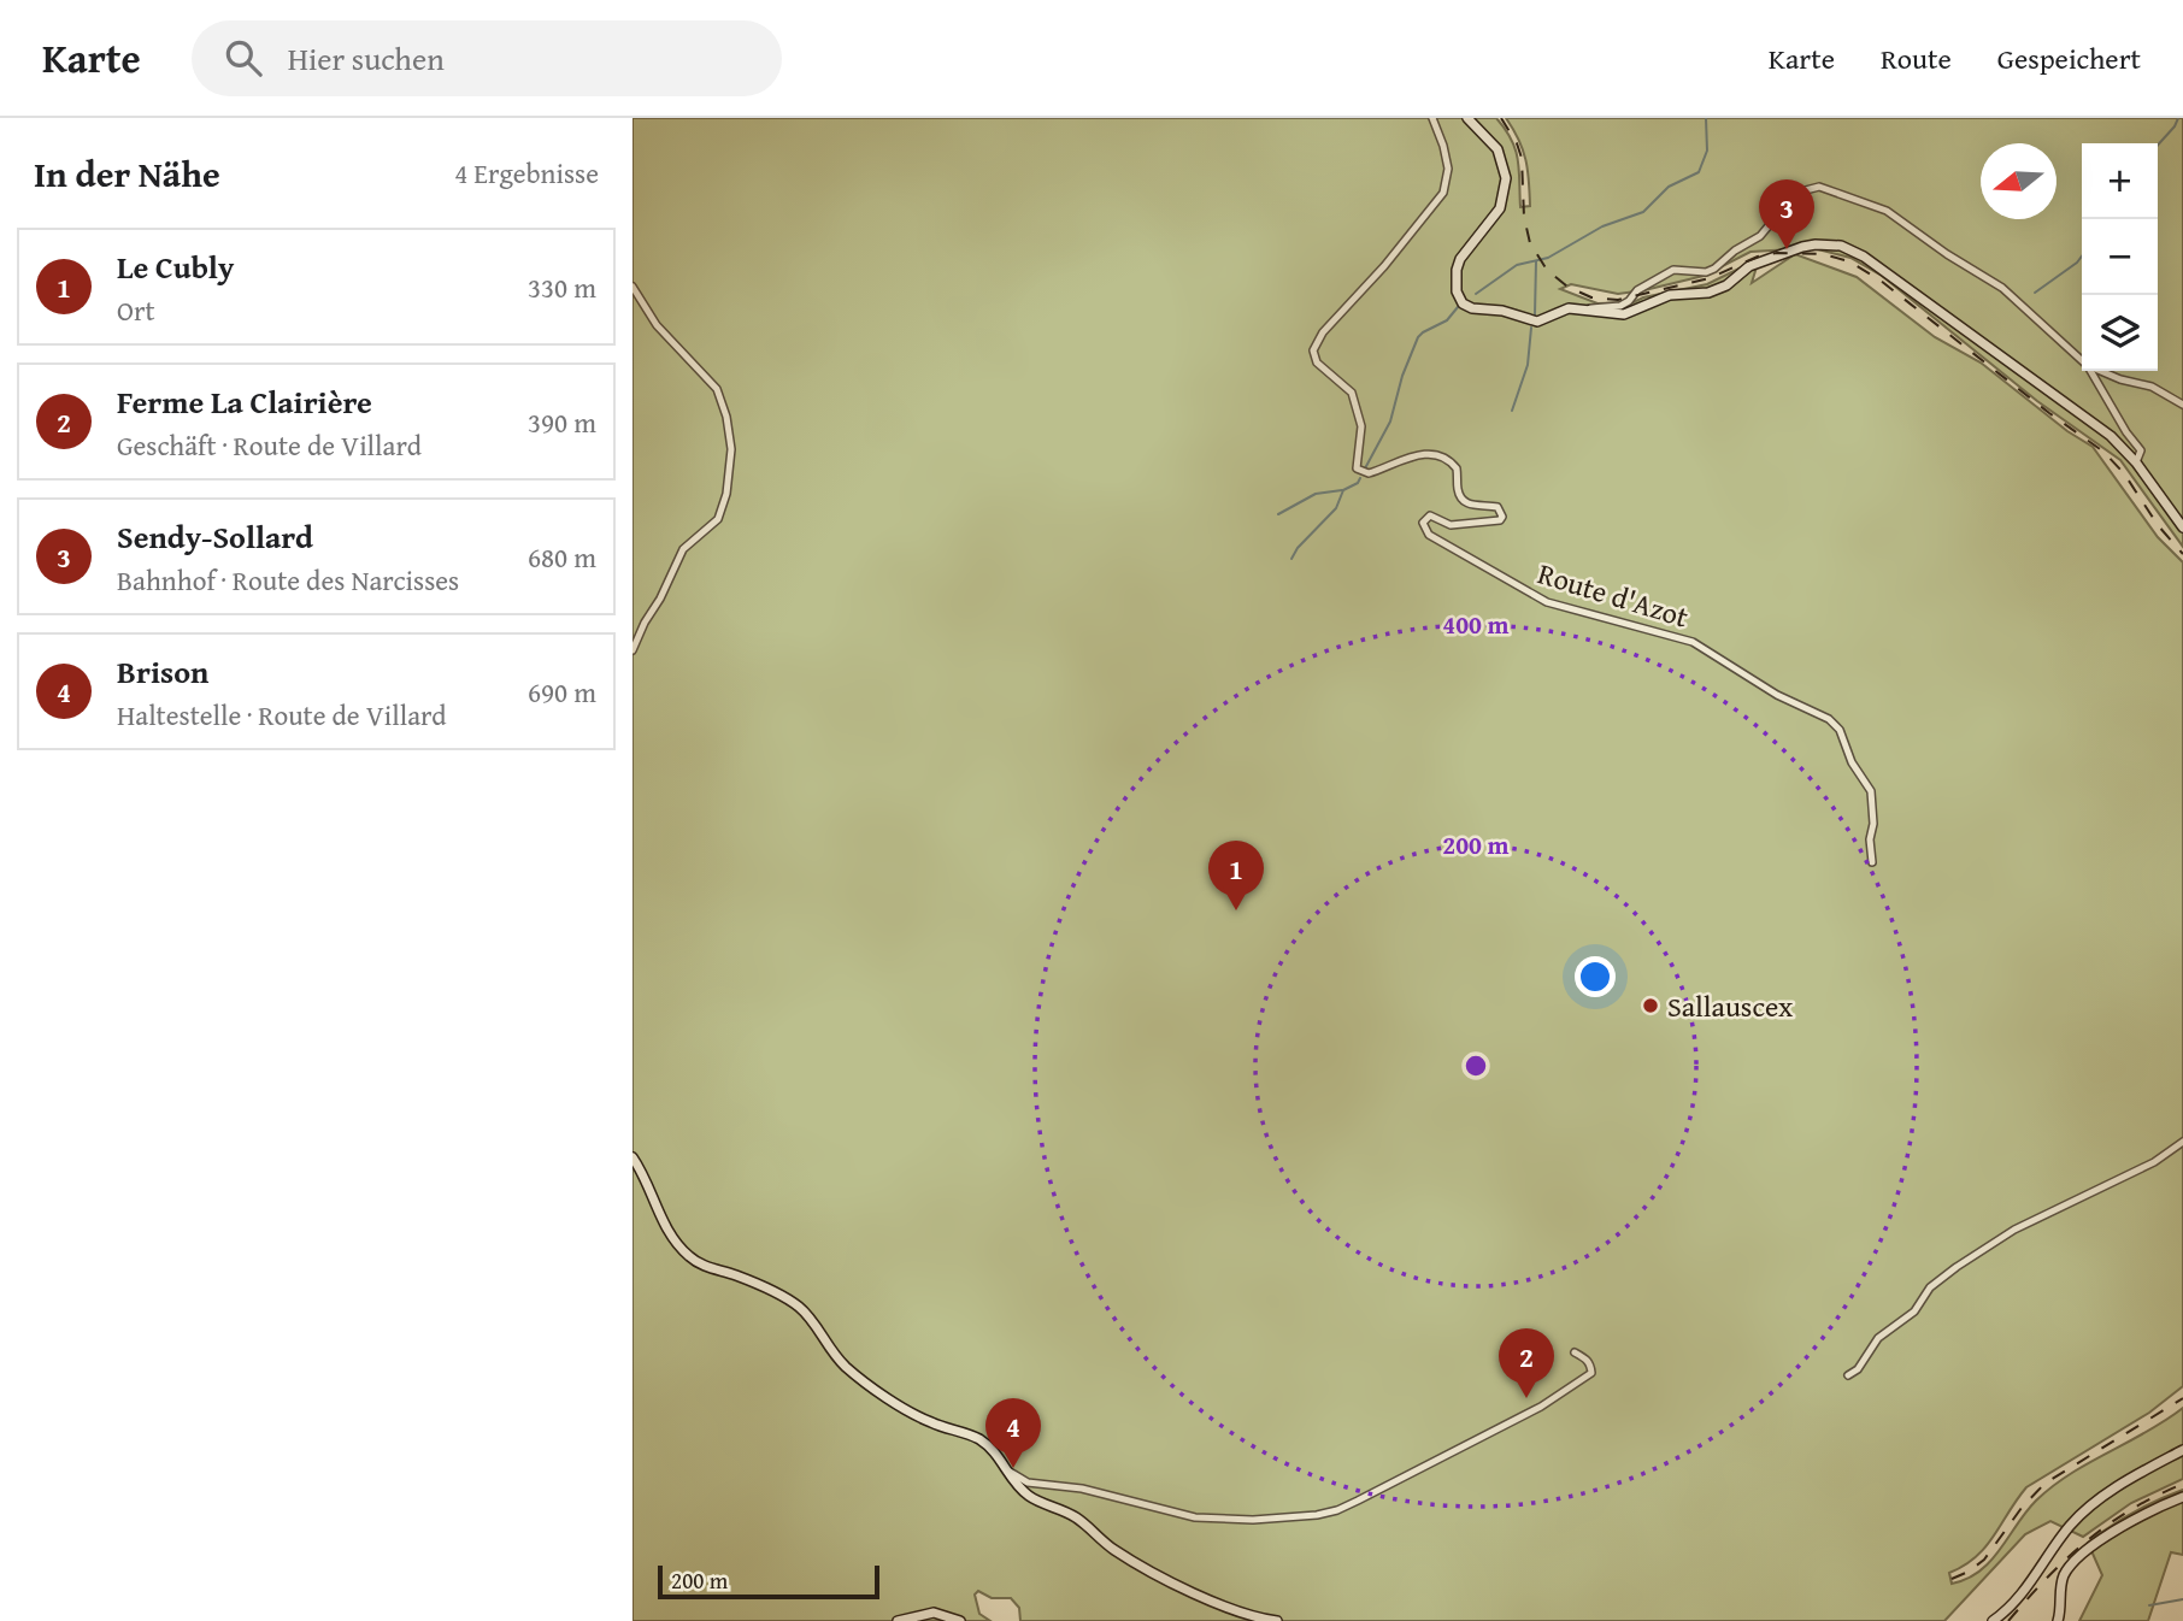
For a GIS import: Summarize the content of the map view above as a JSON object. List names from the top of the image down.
{
  "streets": {
    "street": ["Route d'Azot"]
  },
  "places": ["Sallauscex"],
  "scale_bar": "200 m",
  "north": "left",
  "page": {
    "header": "Karte",
    "search": "Hier suchen",
    "nav": ["Karte", "Route", "Gespeichert"],
    "heading": ["In der Nähe", "4 Ergebnisse"],
    "map_buttons": ["+", "−"],
    "pins": [
      "3",
      "1",
      "2",
      "4"
    ],
    "list": [
      {
        "mark": "1",
        "name": "Le Cubly",
        "note": "Ort",
        "value": "330 m"
      },
      {
        "mark": "2",
        "name": "Ferme La Clairière",
        "note": "Geschäft · Route de Villard",
        "value": "390 m"
      },
      {
        "mark": "3",
        "name": "Sendy-Sollard",
        "note": "Bahnhof · Route des Narcisses",
        "value": "680 m"
      },
      {
        "mark": "4",
        "name": "Brison",
        "note": "Haltestelle · Route de Villard",
        "value": "690 m"
      }
    ],
    "scale": "200 m"
  },
  "rings": ["400 m", "200 m"]
}
